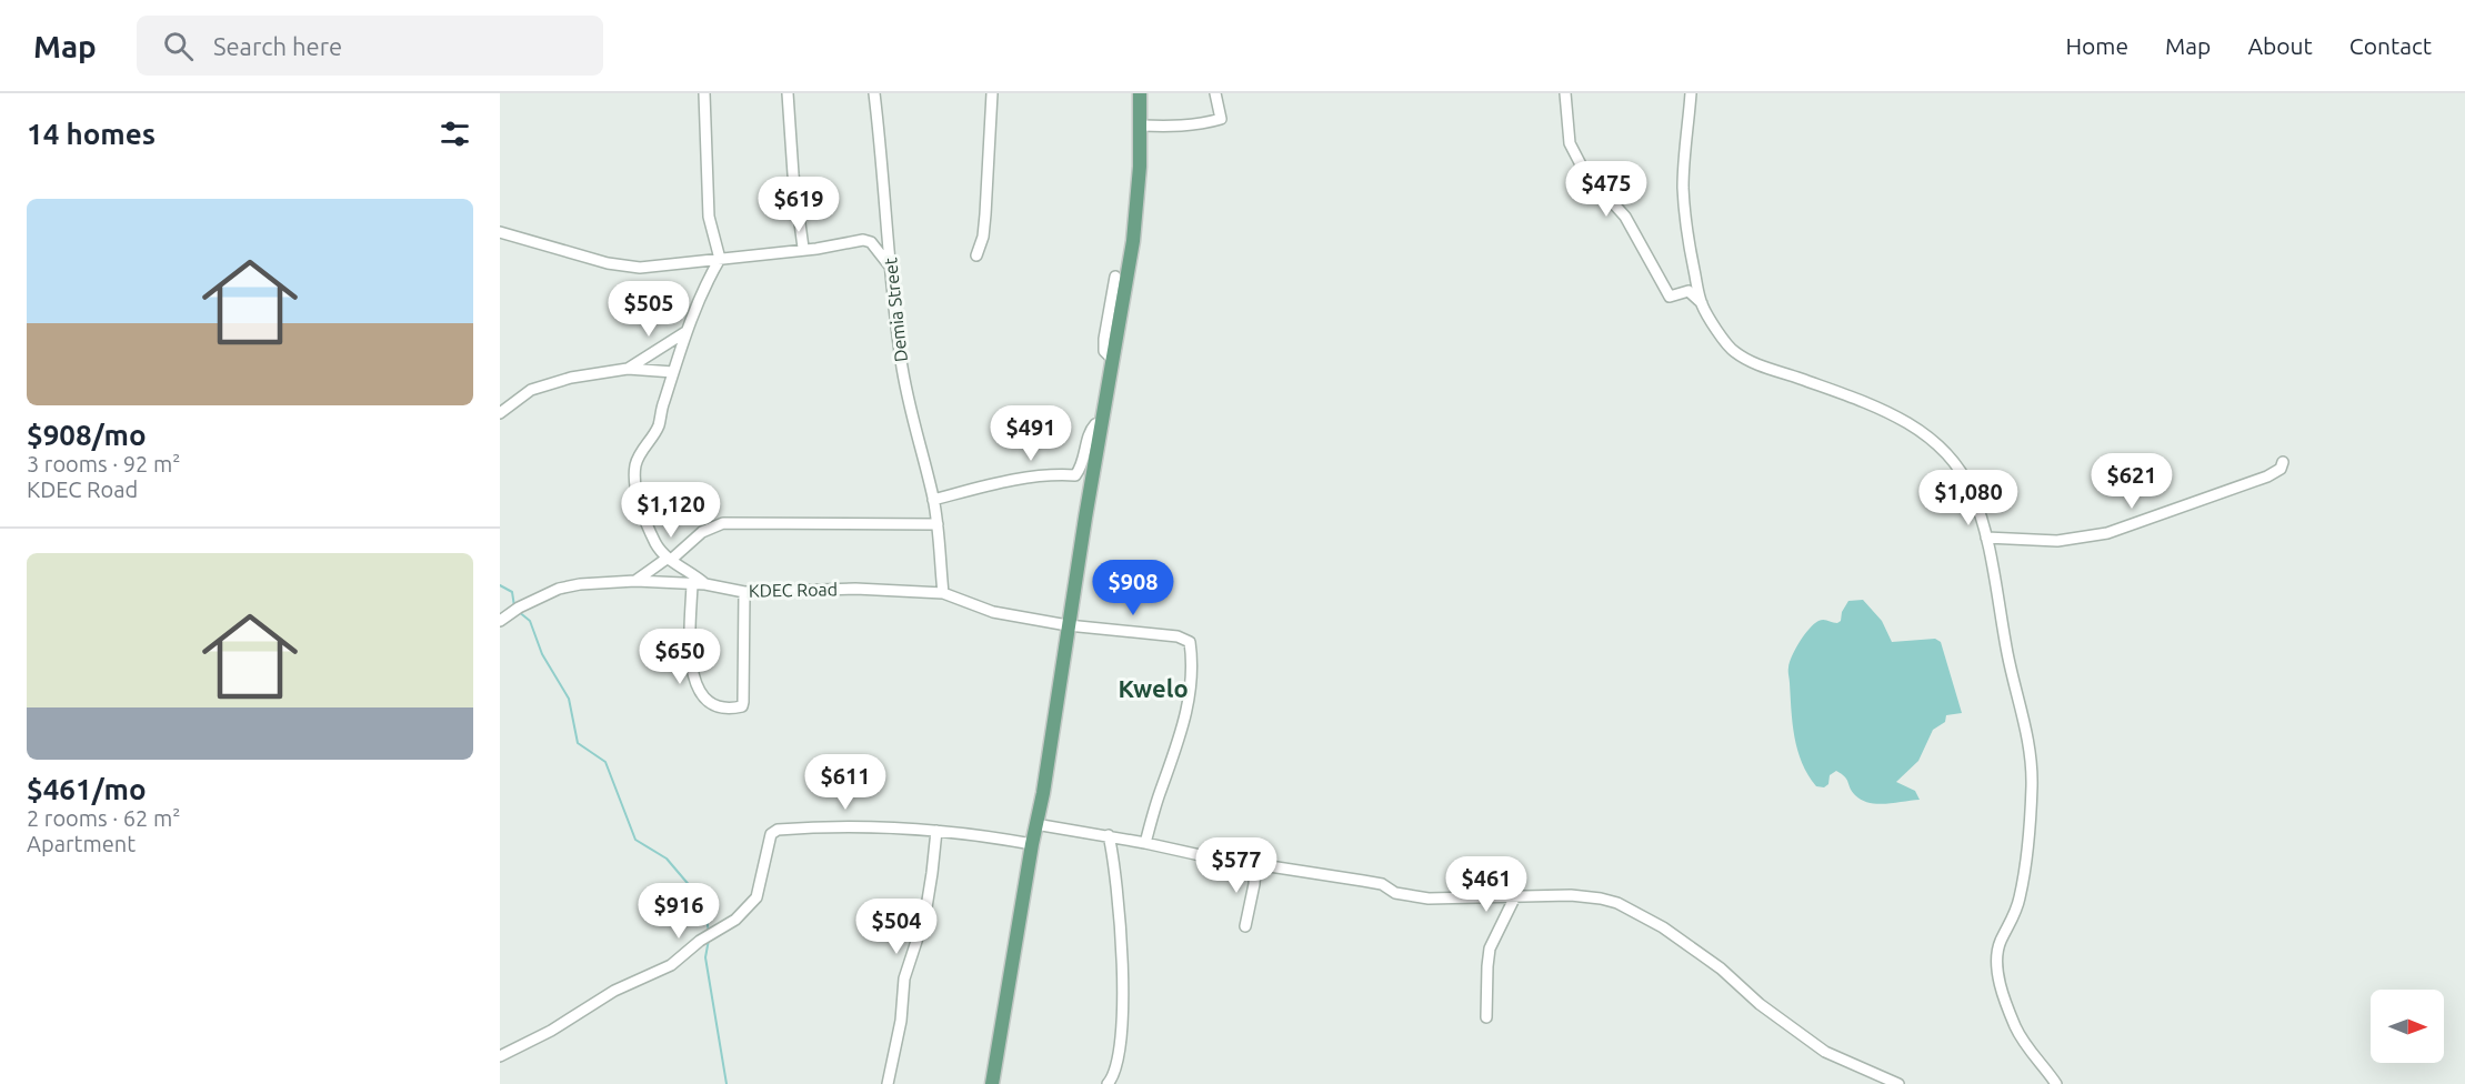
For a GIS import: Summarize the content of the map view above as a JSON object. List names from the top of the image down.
{
  "streets": {
    "street": ["Demia Street", "KDEC Road"]
  },
  "crossings": [
    ["Demia Street", "KDEC Road"]
  ],
  "districts": ["Kwelo"],
  "north": "right",
  "page": {
    "header": "Map",
    "search": "Search here",
    "nav": [
      "Home",
      "Map",
      "About",
      "Contact"
    ],
    "heading": "14 homes",
    "price": [
      "$475",
      "$619",
      "$505",
      "$491",
      "$621",
      "$1,080",
      "$1,120",
      "$908",
      "$650",
      "$611",
      "$577",
      "$461",
      "$916",
      "$504"
    ],
    "list": [
      {
        "name": "$908/mo",
        "note": "3 rooms · 92 m² · KDEC Road"
      },
      {
        "name": "$461/mo",
        "note": "2 rooms · 62 m² · Apartment"
      }
    ]
  }
}
